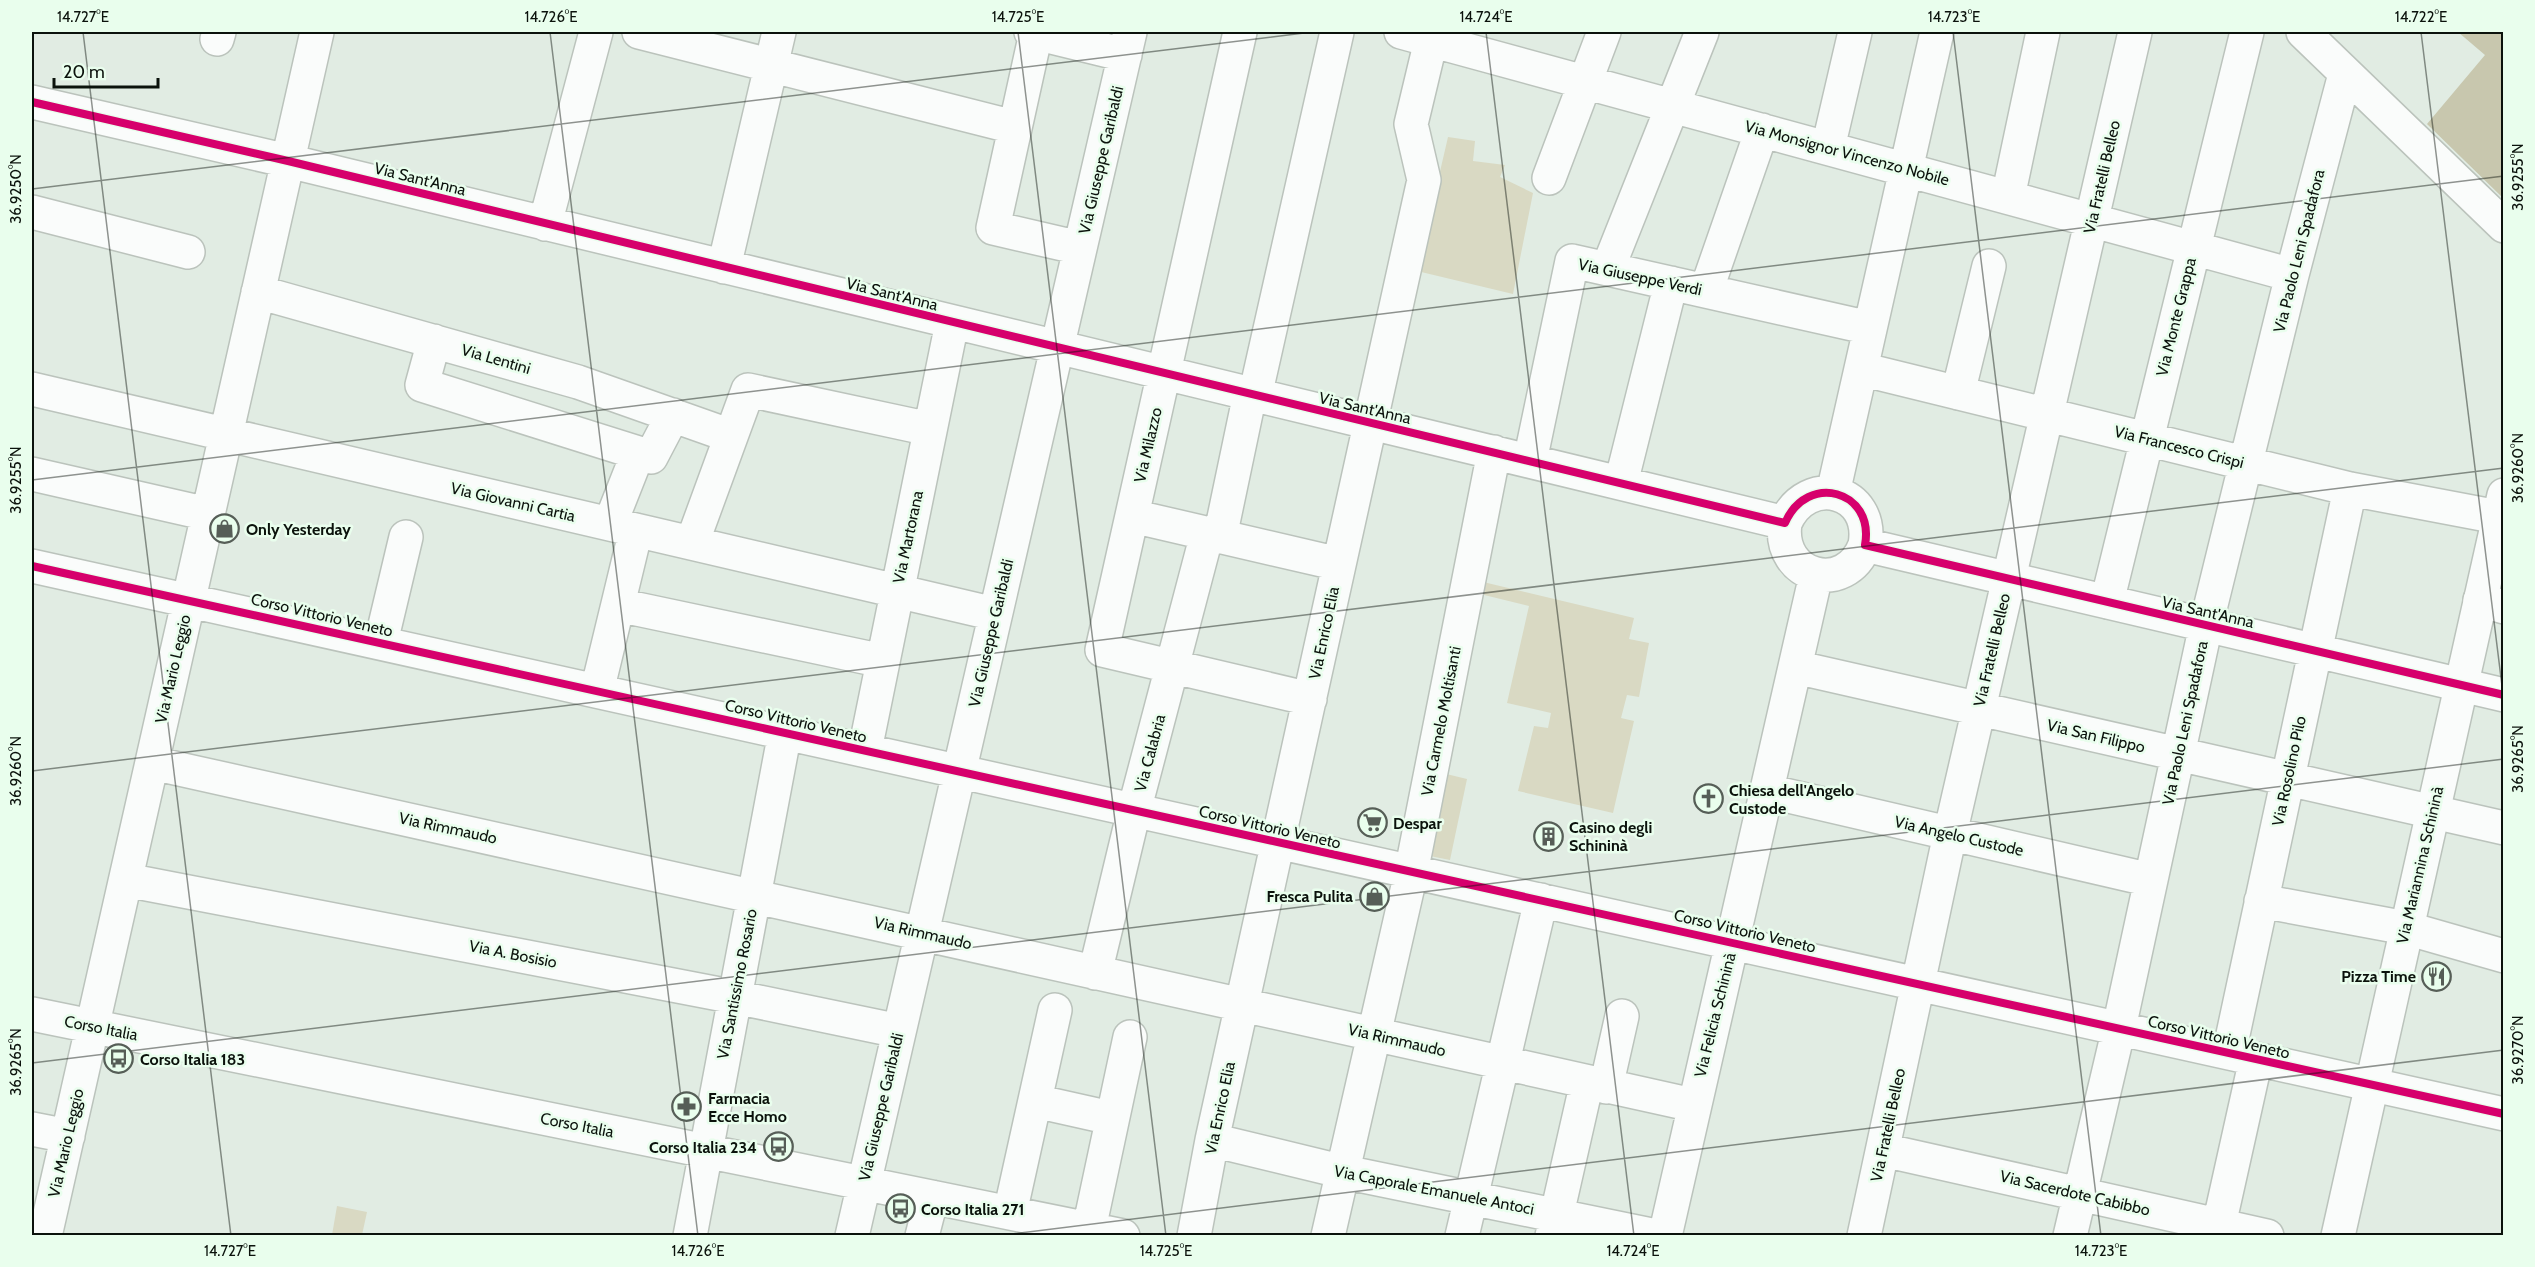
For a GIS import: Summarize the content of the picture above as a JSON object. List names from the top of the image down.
{
  "streets": {
    "street": [
      "Via Monsignor Vincenzo Nobile",
      "Via Giuseppe Garibaldi",
      "Via Fratelli Belleo",
      "Via Sant'Anna",
      "Via Paolo Leni Spadafora",
      "Via Giuseppe Verdi",
      "Via Monte Grappa",
      "Via Lentini",
      "Via Milazzo",
      "Via Francesco Crispi",
      "Via Giovanni Cartia",
      "Via Martorana",
      "Corso Vittorio Veneto",
      "Via Enrico Elia",
      "Via Mario Leggio",
      "Via Carmelo Moltisanti",
      "Via San Filippo",
      "Via Calabria",
      "Via Rosolino Pilo",
      "Via Rimmaudo",
      "Via Angelo Custode",
      "Via Mariannina Schininà",
      "Via A. Bosisio",
      "Via Santissimo Rosario",
      "Via Felicia Schininà",
      "Corso Italia",
      "Via Caporale Emanuele Antoci",
      "Via Sacerdote Cabibbo"
    ]
  },
  "crossings": [
    ["Via Monsignor Vincenzo Nobile", "Via Fratelli Belleo"],
    ["Via Monsignor Vincenzo Nobile", "Via Paolo Leni Spadafora"],
    ["Via Monsignor Vincenzo Nobile", "Via Monte Grappa"],
    ["Via Monsignor Vincenzo Nobile", "Via Enrico Elia"],
    ["Via Giuseppe Garibaldi", "Via Sant'Anna"],
    ["Via Giuseppe Garibaldi", "Via Giovanni Cartia"],
    ["Via Giuseppe Garibaldi", "Corso Vittorio Veneto"],
    ["Via Giuseppe Garibaldi", "Via Rimmaudo"],
    ["Via Giuseppe Garibaldi", "Via A. Bosisio"],
    ["Via Giuseppe Garibaldi", "Corso Italia"],
    ["Via Fratelli Belleo", "Via Sant'Anna"],
    ["Via Fratelli Belleo", "Via Francesco Crispi"],
    ["Via Fratelli Belleo", "Corso Vittorio Veneto"],
    ["Via Fratelli Belleo", "Via San Filippo"],
    ["Via Fratelli Belleo", "Via Angelo Custode"],
    ["Via Fratelli Belleo", "Via Sacerdote Cabibbo"],
    ["Via Sant'Anna", "Via Paolo Leni Spadafora"],
    ["Via Sant'Anna", "Via Giuseppe Verdi"],
    ["Via Sant'Anna", "Via Monte Grappa"],
    ["Via Sant'Anna", "Via Milazzo"],
    ["Via Sant'Anna", "Via Martorana"],
    ["Via Sant'Anna", "Via Enrico Elia"],
    ["Via Sant'Anna", "Via Mario Leggio"],
    ["Via Sant'Anna", "Via Carmelo Moltisanti"],
    ["Via Sant'Anna", "Via Calabria"],
    ["Via Sant'Anna", "Via Rosolino Pilo"],
    ["Via Sant'Anna", "Via Mariannina Schininà"],
    ["Via Sant'Anna", "Via Felicia Schininà"],
    ["Via Paolo Leni Spadafora", "Via Francesco Crispi"],
    ["Via Paolo Leni Spadafora", "Corso Vittorio Veneto"],
    ["Via Paolo Leni Spadafora", "Via San Filippo"],
    ["Via Paolo Leni Spadafora", "Via Angelo Custode"],
    ["Via Paolo Leni Spadafora", "Via Sacerdote Cabibbo"],
    ["Via Monte Grappa", "Via Francesco Crispi"],
    ["Via Lentini", "Via Mario Leggio"],
    ["Via Milazzo", "Via Enrico Elia"],
    ["Via Milazzo", "Via Calabria"],
    ["Via Francesco Crispi", "Via Rosolino Pilo"],
    ["Via Francesco Crispi", "Via Mariannina Schininà"],
    ["Via Giovanni Cartia", "Via Martorana"],
    ["Via Giovanni Cartia", "Via Mario Leggio"],
    ["Via Martorana", "Corso Vittorio Veneto"],
    ["Corso Vittorio Veneto", "Via Enrico Elia"],
    ["Corso Vittorio Veneto", "Via Mario Leggio"],
    ["Corso Vittorio Veneto", "Via Carmelo Moltisanti"],
    ["Corso Vittorio Veneto", "Via Calabria"],
    ["Corso Vittorio Veneto", "Via Rosolino Pilo"],
    ["Corso Vittorio Veneto", "Via Mariannina Schininà"],
    ["Corso Vittorio Veneto", "Via Santissimo Rosario"],
    ["Corso Vittorio Veneto", "Via Felicia Schininà"],
    ["Via Enrico Elia", "Via Rimmaudo"],
    ["Via Enrico Elia", "Via Caporale Emanuele Antoci"],
    ["Via Mario Leggio", "Via Rimmaudo"],
    ["Via Mario Leggio", "Via A. Bosisio"],
    ["Via Mario Leggio", "Corso Italia"],
    ["Via Carmelo Moltisanti", "Via Rimmaudo"],
    ["Via Carmelo Moltisanti", "Via Caporale Emanuele Antoci"],
    ["Via San Filippo", "Via Rosolino Pilo"],
    ["Via San Filippo", "Via Mariannina Schininà"],
    ["Via San Filippo", "Via Felicia Schininà"],
    ["Via Calabria", "Via Rimmaudo"],
    ["Via Rosolino Pilo", "Via Sacerdote Cabibbo"],
    ["Via Rimmaudo", "Via Santissimo Rosario"],
    ["Via Rimmaudo", "Via Felicia Schininà"],
    ["Via Angelo Custode", "Via Felicia Schininà"],
    ["Via A. Bosisio", "Via Santissimo Rosario"],
    ["Via Santissimo Rosario", "Corso Italia"]
  ],
  "places": {
    "shop": ["Only Yesterday", "Fresca Pulita"],
    "church": ["Chiesa dell'Angelo Custode"],
    "supermarket": ["Despar"],
    "building": ["Casino degli Schininà"],
    "restaurant": ["Pizza Time"],
    "bus stop": ["Corso Italia 183", "Corso Italia 234", "Corso Italia 271"],
    "pharmacy": ["Farmacia Ecce Homo"]
  },
  "scale_bar": "20 m",
  "coordinates": [
    "14.727°E",
    "14.726°E",
    "14.725°E",
    "14.724°E",
    "14.723°E",
    "14.722°E",
    "36.9255°N",
    "36.9250°N",
    "36.9260°N",
    "36.9265°N",
    "36.9270°N"
  ]
}
